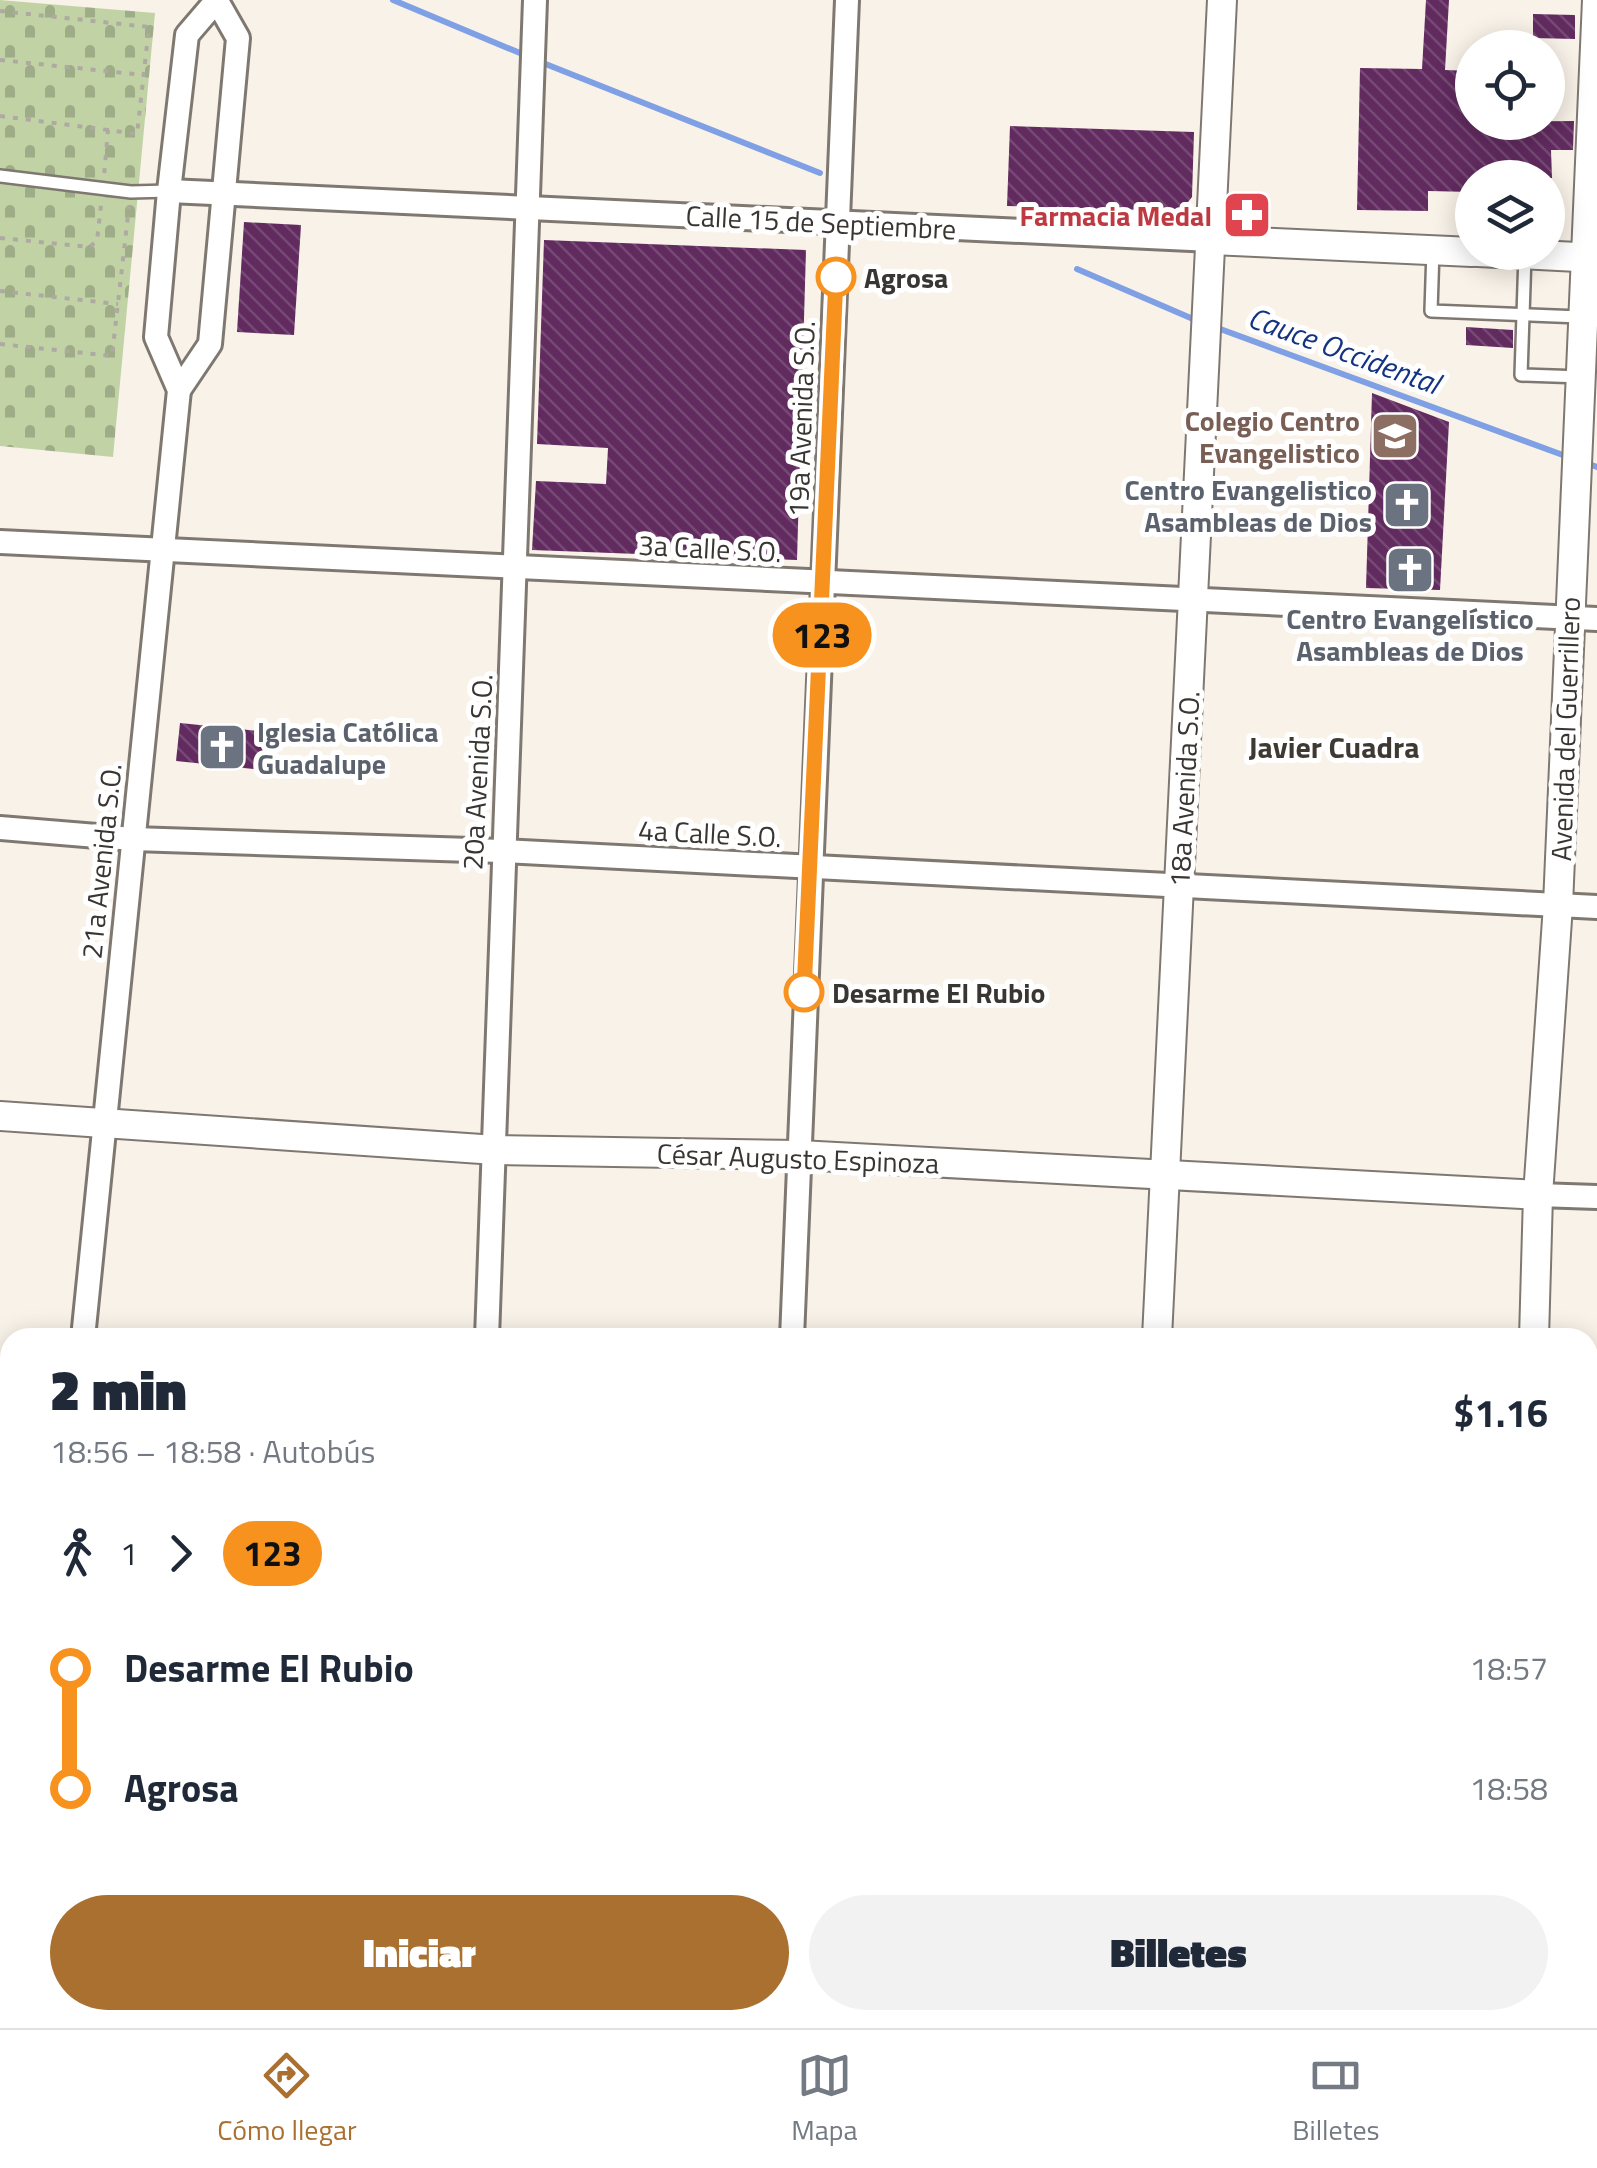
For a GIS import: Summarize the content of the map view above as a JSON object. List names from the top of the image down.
{
  "streets": {
    "street": [
      "Calle 15 de Septiembre",
      "19a Avenida S.O.",
      "3a Calle S.O.",
      "Avenida del Guerrillero",
      "20a Avenida S.O.",
      "18a Avenida S.O.",
      "4a Calle S.O.",
      "21a Avenida S.O.",
      "César Augusto Espinoza"
    ]
  },
  "crossings": [
    ["Calle 15 de Septiembre", "19a Avenida S.O."],
    ["Calle 15 de Septiembre", "Avenida del Guerrillero"],
    ["Calle 15 de Septiembre", "20a Avenida S.O."],
    ["Calle 15 de Septiembre", "18a Avenida S.O."],
    ["Calle 15 de Septiembre", "21a Avenida S.O."],
    ["19a Avenida S.O.", "3a Calle S.O."],
    ["19a Avenida S.O.", "4a Calle S.O."],
    ["19a Avenida S.O.", "César Augusto Espinoza"],
    ["3a Calle S.O.", "Avenida del Guerrillero"],
    ["3a Calle S.O.", "20a Avenida S.O."],
    ["3a Calle S.O.", "18a Avenida S.O."],
    ["3a Calle S.O.", "21a Avenida S.O."],
    ["Avenida del Guerrillero", "4a Calle S.O."],
    ["Avenida del Guerrillero", "César Augusto Espinoza"],
    ["20a Avenida S.O.", "4a Calle S.O."],
    ["20a Avenida S.O.", "César Augusto Espinoza"],
    ["18a Avenida S.O.", "4a Calle S.O."],
    ["18a Avenida S.O.", "César Augusto Espinoza"],
    ["4a Calle S.O.", "21a Avenida S.O."],
    ["21a Avenida S.O.", "César Augusto Espinoza"]
  ],
  "districts": ["Javier Cuadra"],
  "water": ["Cauce Occidental"],
  "places": {
    "pharmacy": ["Farmacia Medal"],
    "other": ["Agrosa", "Desarme El Rubio"],
    "school or university": ["Colegio Centro Evangelistico"],
    "church": ["Centro Evangelistico Asambleas de Dios", "Centro Evangelístico Asambleas de Dios", "Iglesia Católica Guadalupe"]
  },
  "lines": ["bus line 123"],
  "page": {
    "on_map": "123",
    "heading": ["2 min", "18:56 – 18:58 · Autobús", "$1.16"],
    "legs": ["1", "123"],
    "list": [
      {
        "name": "Desarme El Rubio",
        "value": "18:57"
      },
      {
        "name": "Agrosa",
        "value": "18:58"
      }
    ],
    "buttons": ["Iniciar", "Billetes"],
    "tabs": ["Cómo llegar", "Mapa", "Billetes"]
  }
}
